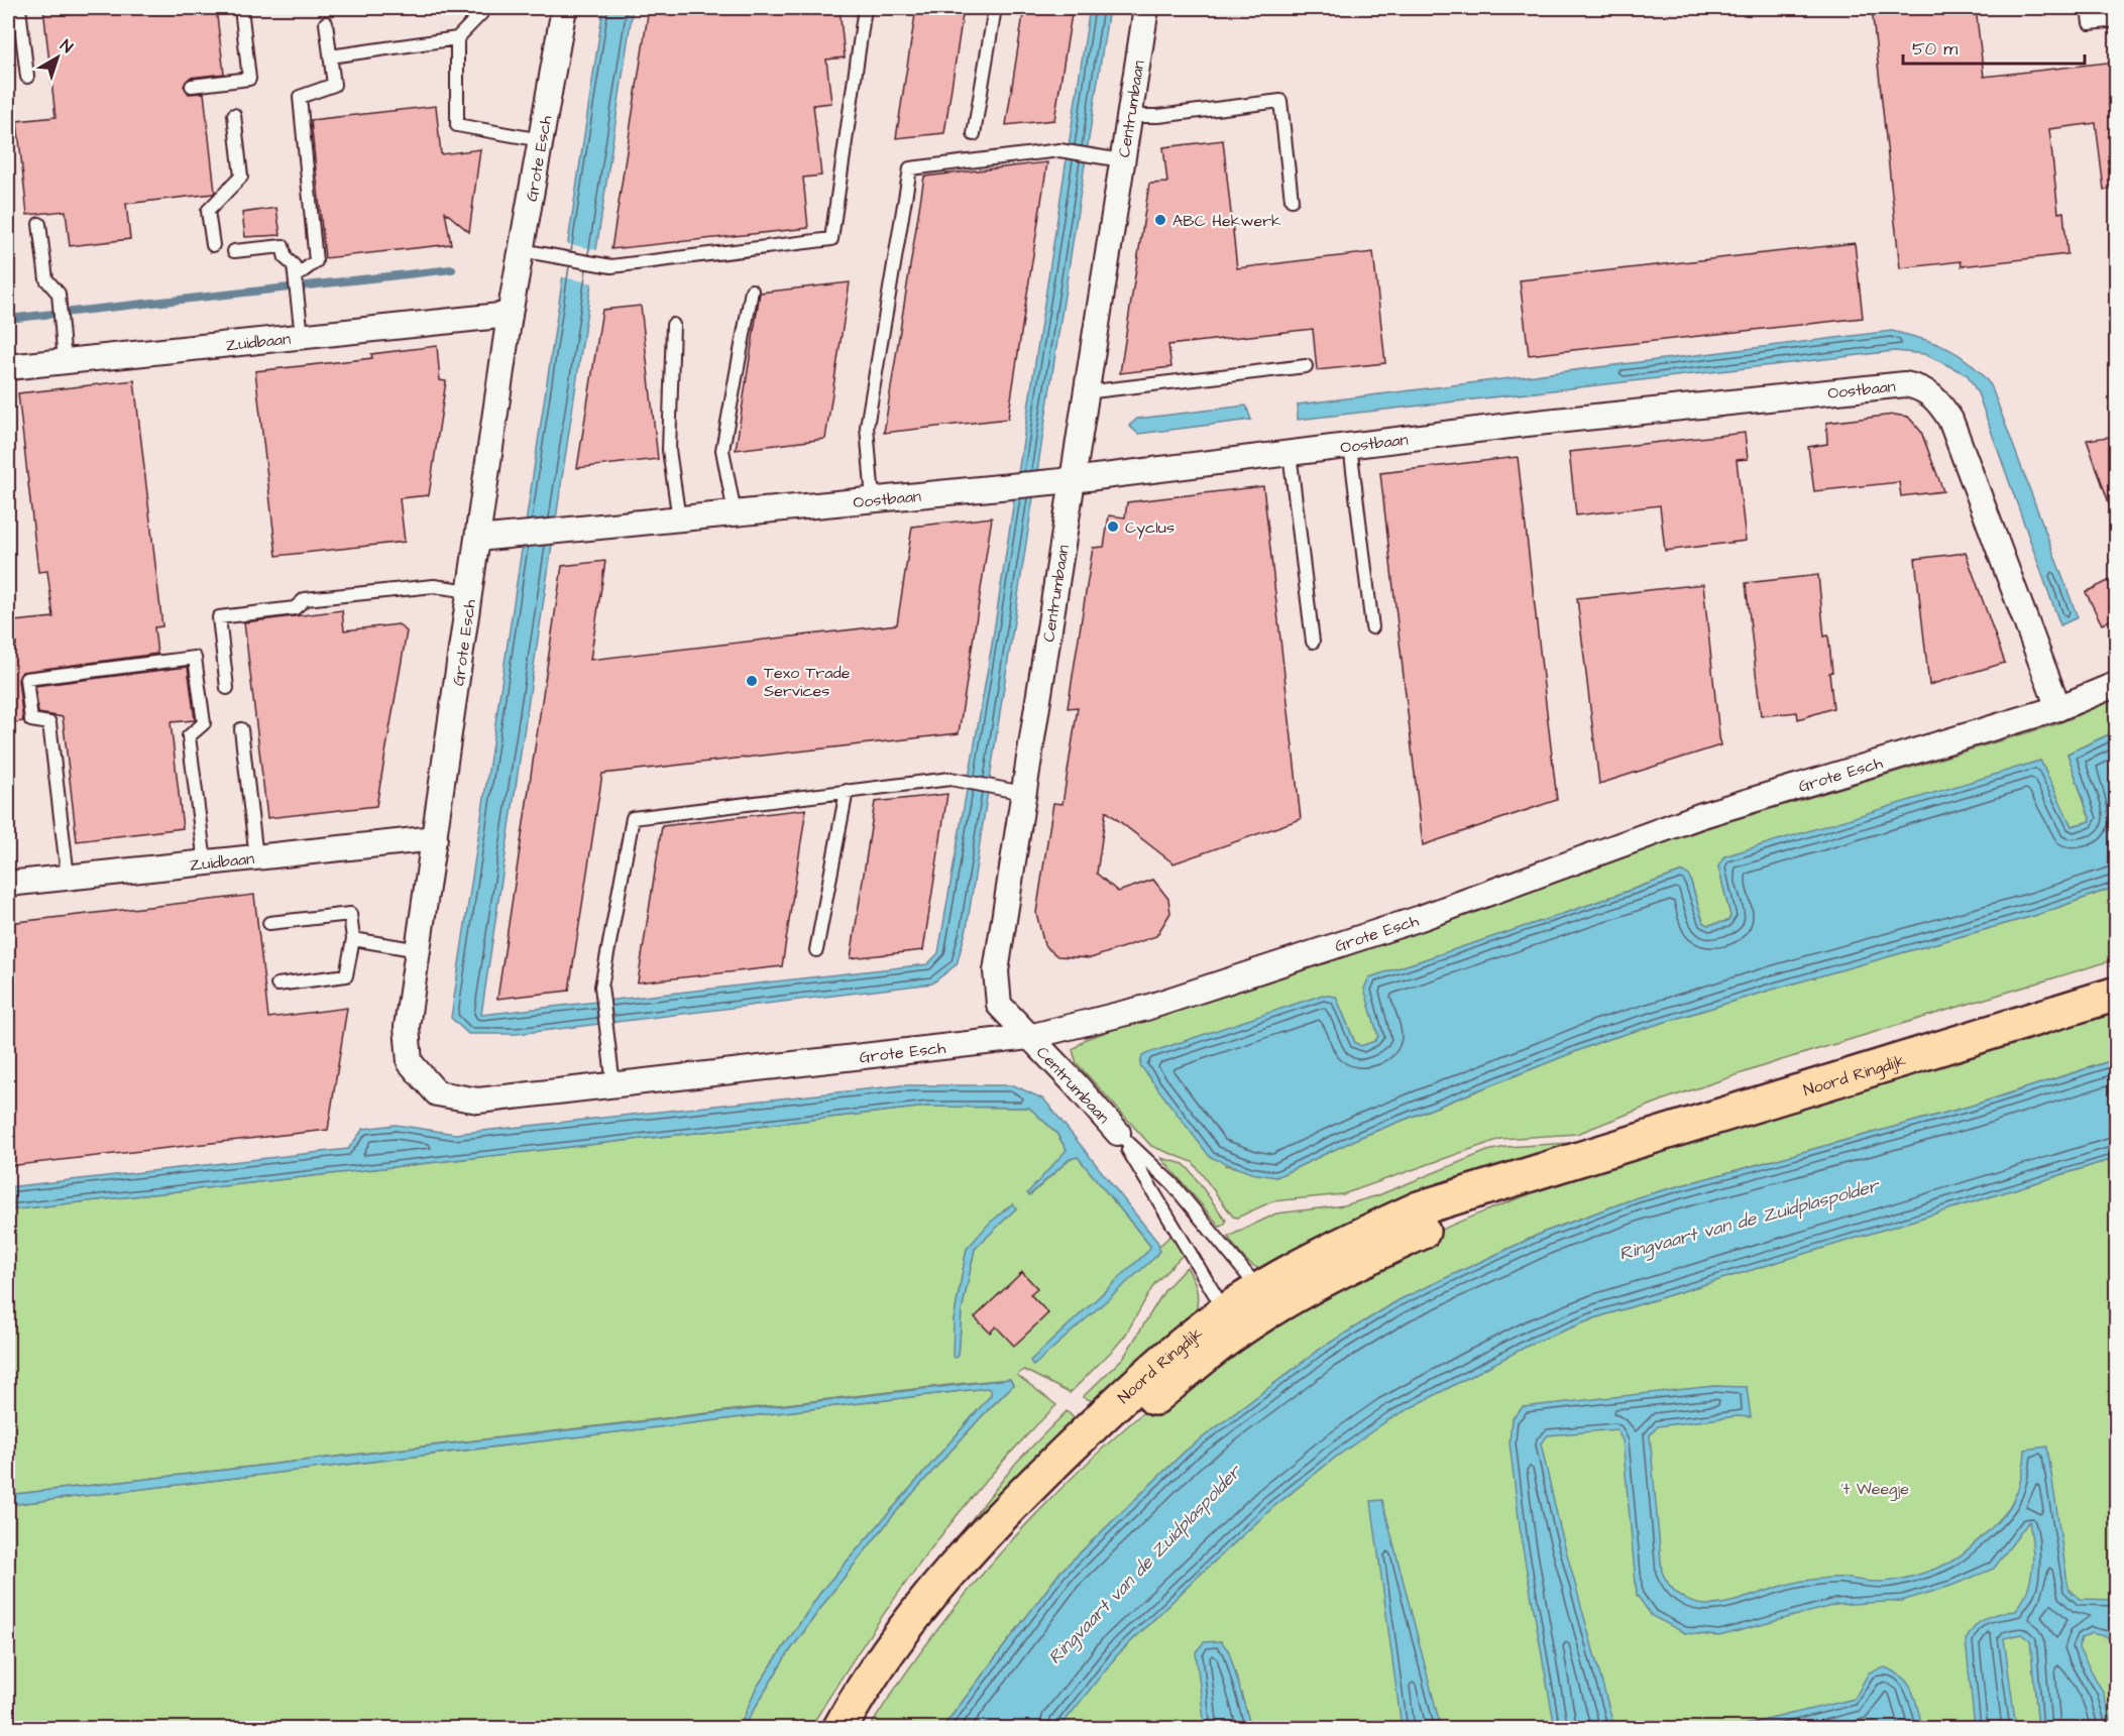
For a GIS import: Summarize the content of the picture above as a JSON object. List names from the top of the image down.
{
  "streets": {
    "main road": ["Noord Ringdijk"],
    "street": [
      "Centrumbaan",
      "Grote Esch",
      "Zuidbaan",
      "Oostbaan"
    ]
  },
  "crossings": [
    ["Centrumbaan", "Grote Esch"],
    ["Centrumbaan", "Oostbaan"],
    ["Centrumbaan", "Noord Ringdijk"],
    ["Grote Esch", "Zuidbaan"],
    ["Grote Esch", "Oostbaan"]
  ],
  "water": ["Ringvaart van de Zuidplaspolder"],
  "parks": ["'t Weegje"],
  "places": ["ABC Hekwerk", "Cyclus", "Texo Trade Services"],
  "scale_bar": "50 m",
  "north": "top right"
}
